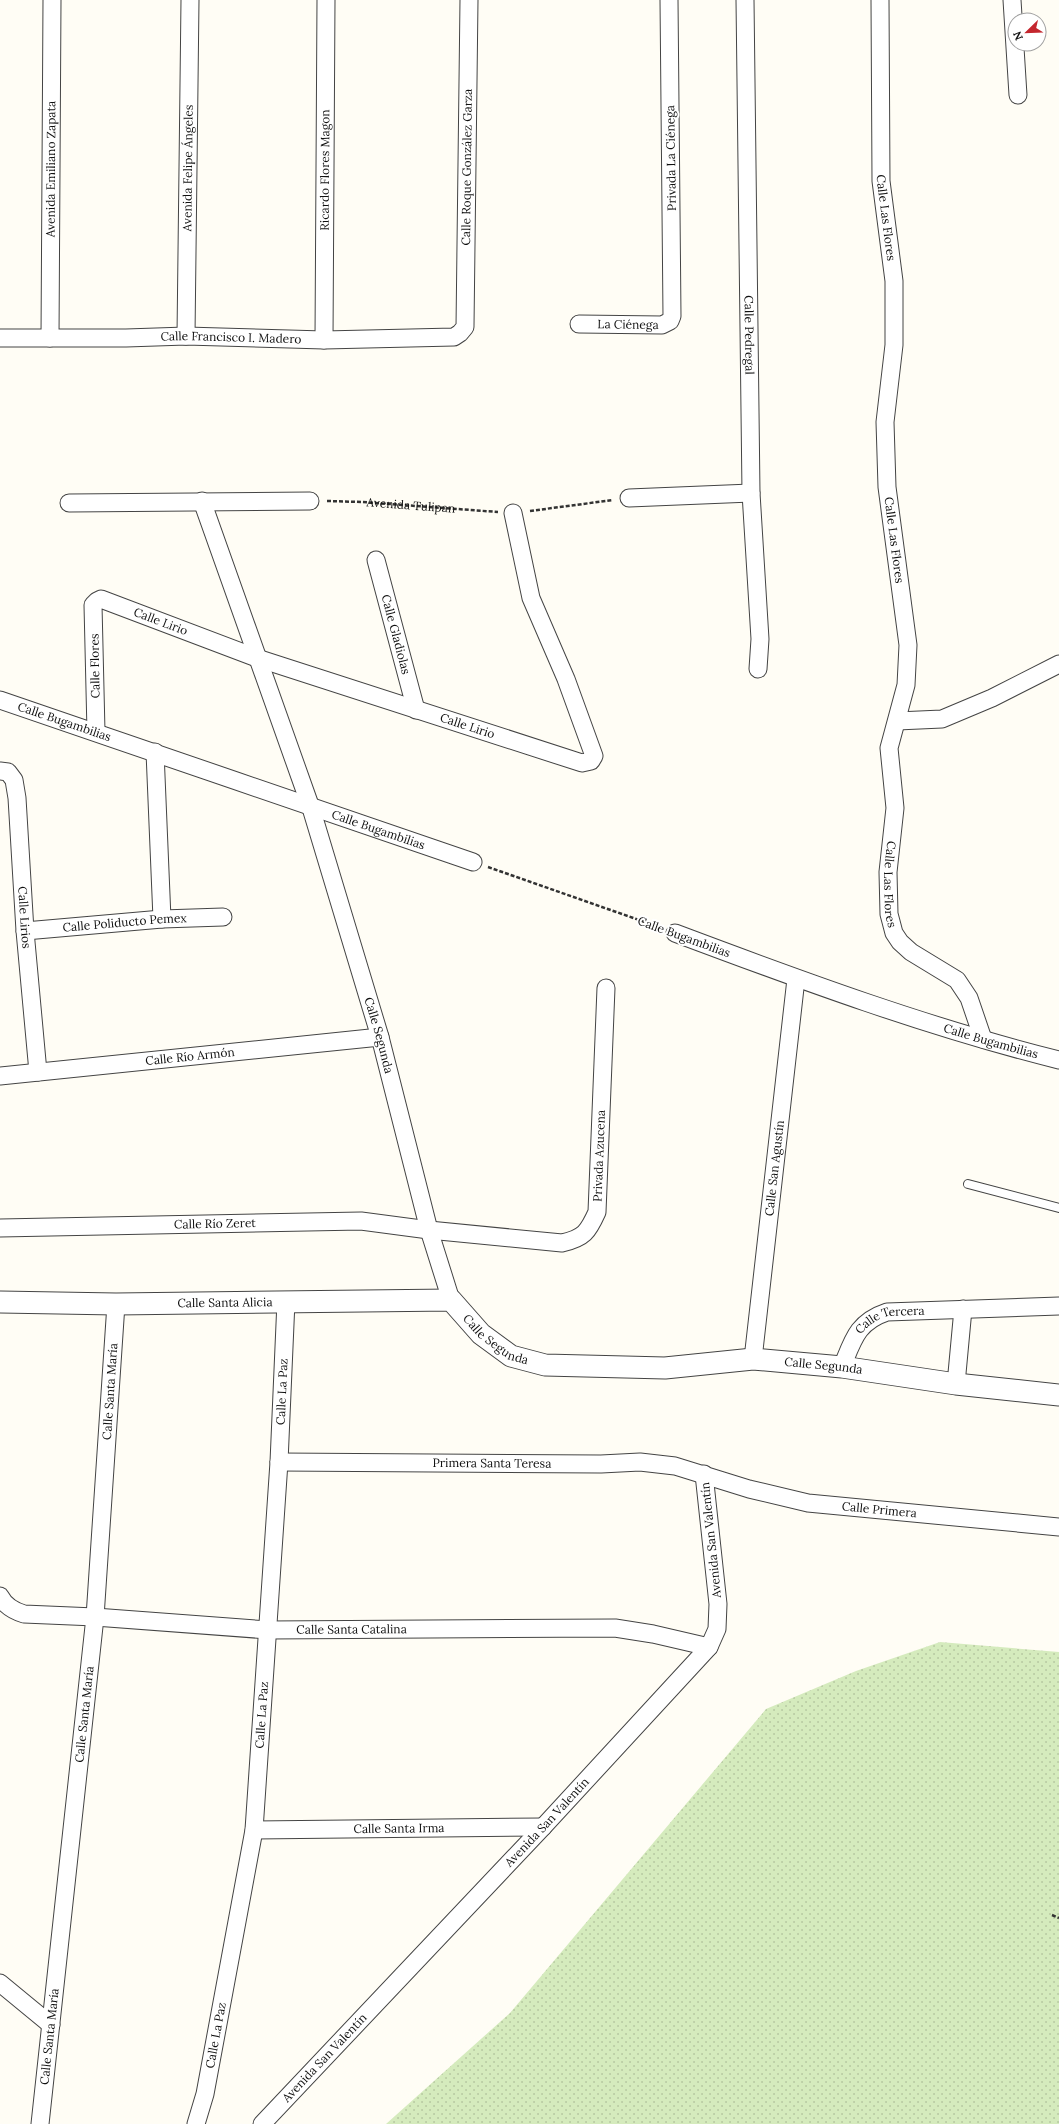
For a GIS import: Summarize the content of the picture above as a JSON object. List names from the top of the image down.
{
  "streets": {
    "street": [
      "Privada La Ciénega",
      "Calle Roque González Garza",
      "Avenida Felipe Ángeles",
      "Avenida Emiliano Zapata",
      "Ricardo Flores Magon",
      "Calle Las Flores",
      "La Ciénega",
      "Calle Pedregal",
      "Calle Francisco I. Madero",
      "Calle Lirio",
      "Calle Gladiolas",
      "Calle Flores",
      "Calle Bugambilias",
      "Calle Lirios",
      "Calle Poliducto Pemex",
      "Calle Segunda",
      "Calle Río Armón",
      "Privada Azucena",
      "Calle San Agustín",
      "Calle Río Zeret",
      "Calle Santa Alicia",
      "Calle Tercera",
      "Calle Santa María",
      "Calle La Paz",
      "Primera Santa Teresa",
      "Calle Primera",
      "Avenida San Valentín",
      "Calle Santa Catalina",
      "Calle Santa Irma"
    ],
    "path": ["Avenida Tulipan"]
  },
  "crossings": [
    ["Privada La Ciénega", "La Ciénega"],
    ["Calle Roque González Garza", "Calle Francisco I. Madero"],
    ["Avenida Felipe Ángeles", "Calle Francisco I. Madero"],
    ["Avenida Emiliano Zapata", "Calle Francisco I. Madero"],
    ["Ricardo Flores Magon", "Calle Francisco I. Madero"],
    ["Calle Las Flores", "Calle Bugambilias"],
    ["Avenida Tulipan", "Calle Lirio"],
    ["Calle Lirio", "Calle Gladiolas"],
    ["Calle Lirio", "Calle Flores"],
    ["Calle Flores", "Calle Bugambilias"],
    ["Calle Bugambilias", "Calle Segunda"],
    ["Calle Bugambilias", "Calle San Agustín"],
    ["Calle Lirios", "Calle Poliducto Pemex"],
    ["Calle Lirios", "Calle Río Armón"],
    ["Calle Segunda", "Calle Río Armón"],
    ["Calle Segunda", "Privada Azucena"],
    ["Calle Segunda", "Calle San Agustín"],
    ["Calle Segunda", "Calle Río Zeret"],
    ["Calle Segunda", "Calle Santa Alicia"],
    ["Calle Segunda", "Calle Tercera"],
    ["Privada Azucena", "Calle Río Zeret"],
    ["Calle Santa Alicia", "Calle Santa María"],
    ["Calle Santa Alicia", "Calle La Paz"],
    ["Calle Santa María", "Calle Santa Catalina"],
    ["Calle La Paz", "Primera Santa Teresa"],
    ["Calle La Paz", "Calle Santa Catalina"],
    ["Calle La Paz", "Calle Santa Irma"],
    ["Primera Santa Teresa", "Calle Primera"],
    ["Primera Santa Teresa", "Avenida San Valentín"],
    ["Calle Primera", "Avenida San Valentín"],
    ["Avenida San Valentín", "Calle Santa Catalina"],
    ["Avenida San Valentín", "Calle Santa Irma"]
  ],
  "north": "bottom left"
}
